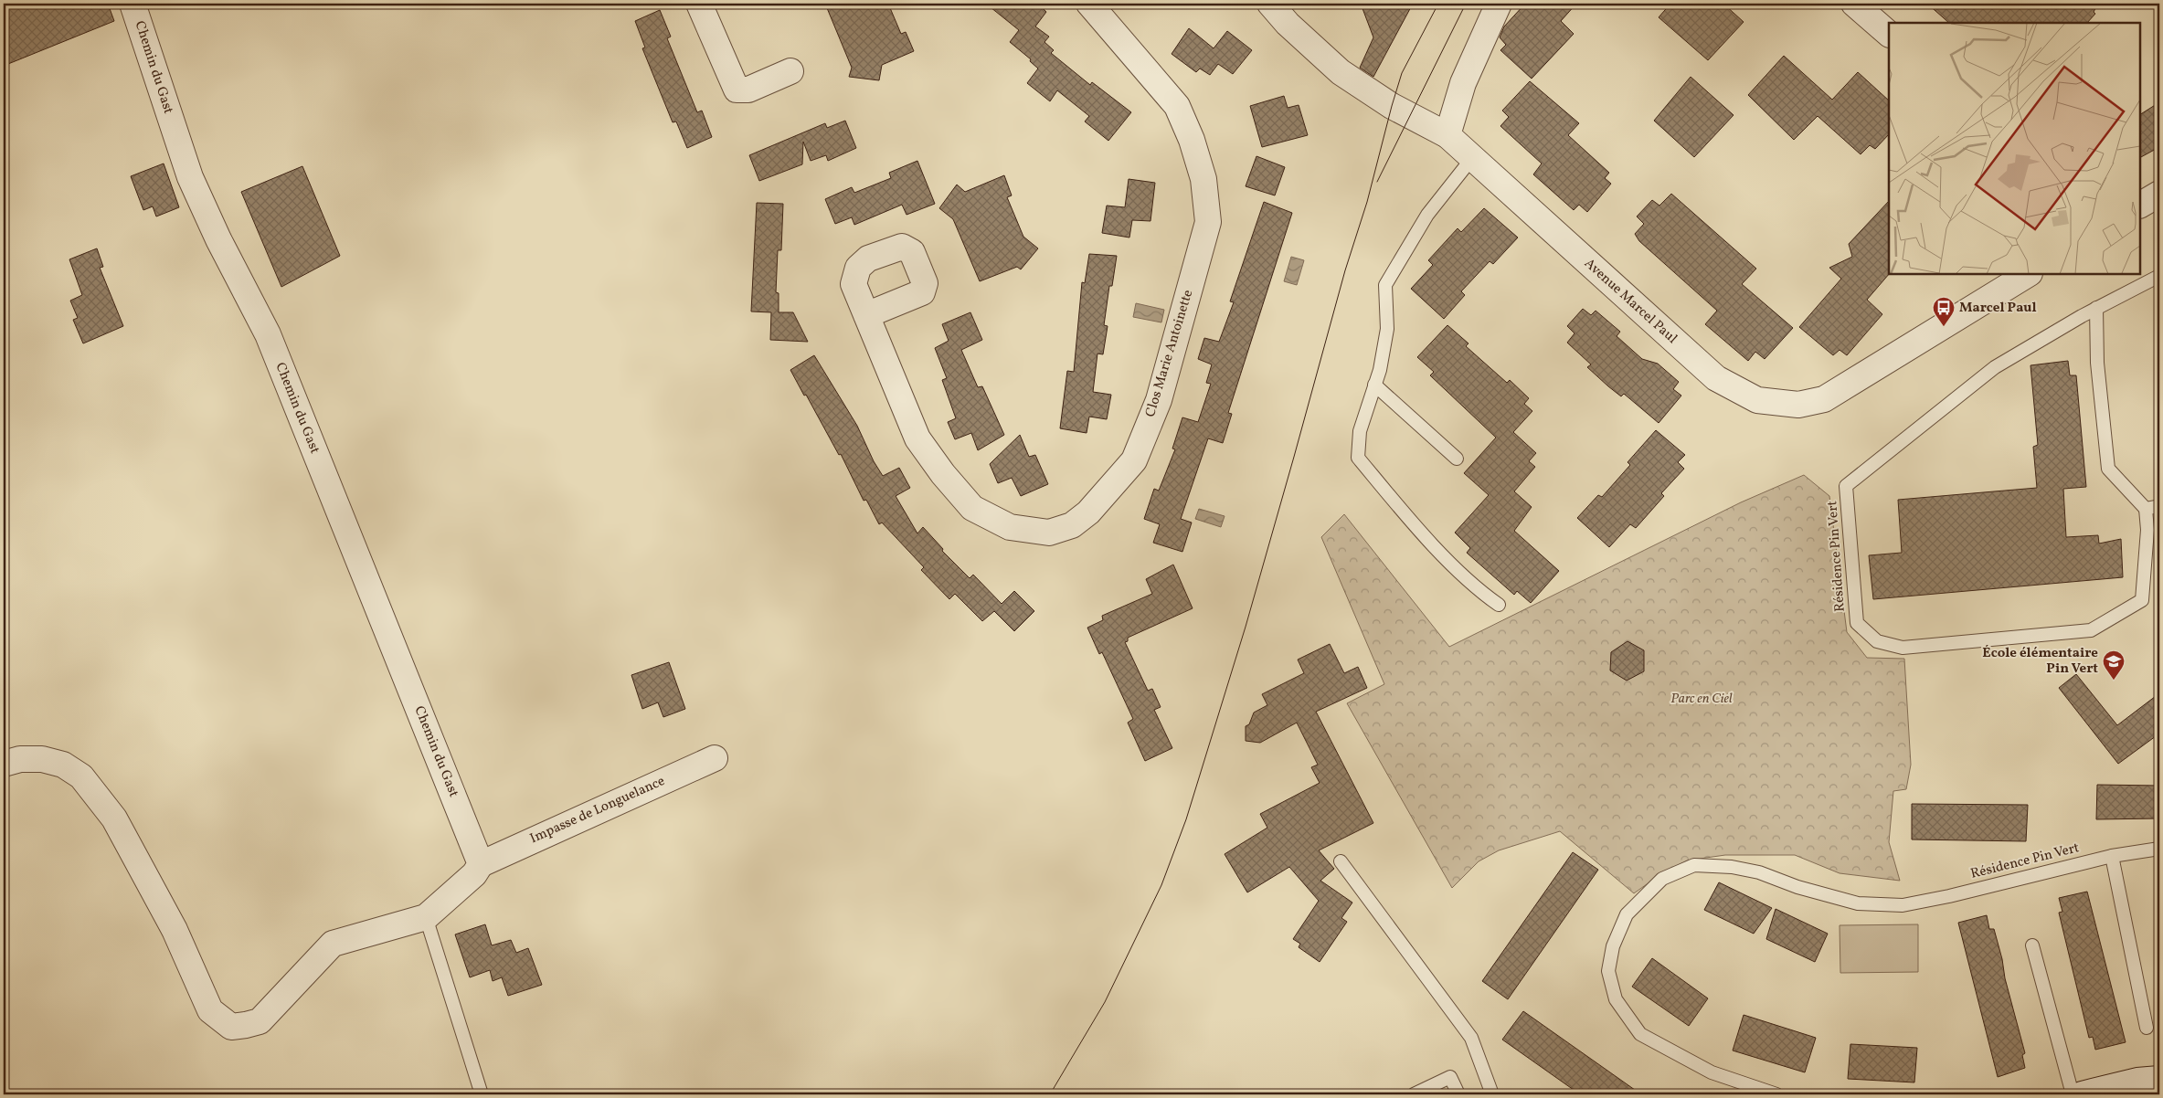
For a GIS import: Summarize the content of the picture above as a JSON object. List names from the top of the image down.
{
  "streets": {
    "street": [
      "Chemin du Gast",
      "Avenue Marcel Paul",
      "Clos Marie Antoinette",
      "Impasse de Longuelance"
    ],
    "lane": ["Résidence Pin Vert"]
  },
  "crossings": [
    ["Chemin du Gast", "Impasse de Longuelance"]
  ],
  "parks": ["Parc en Ciel"],
  "places": {
    "bus stop": ["Marcel Paul"],
    "school or university": ["École élémentaire Pin Vert"]
  }
}
